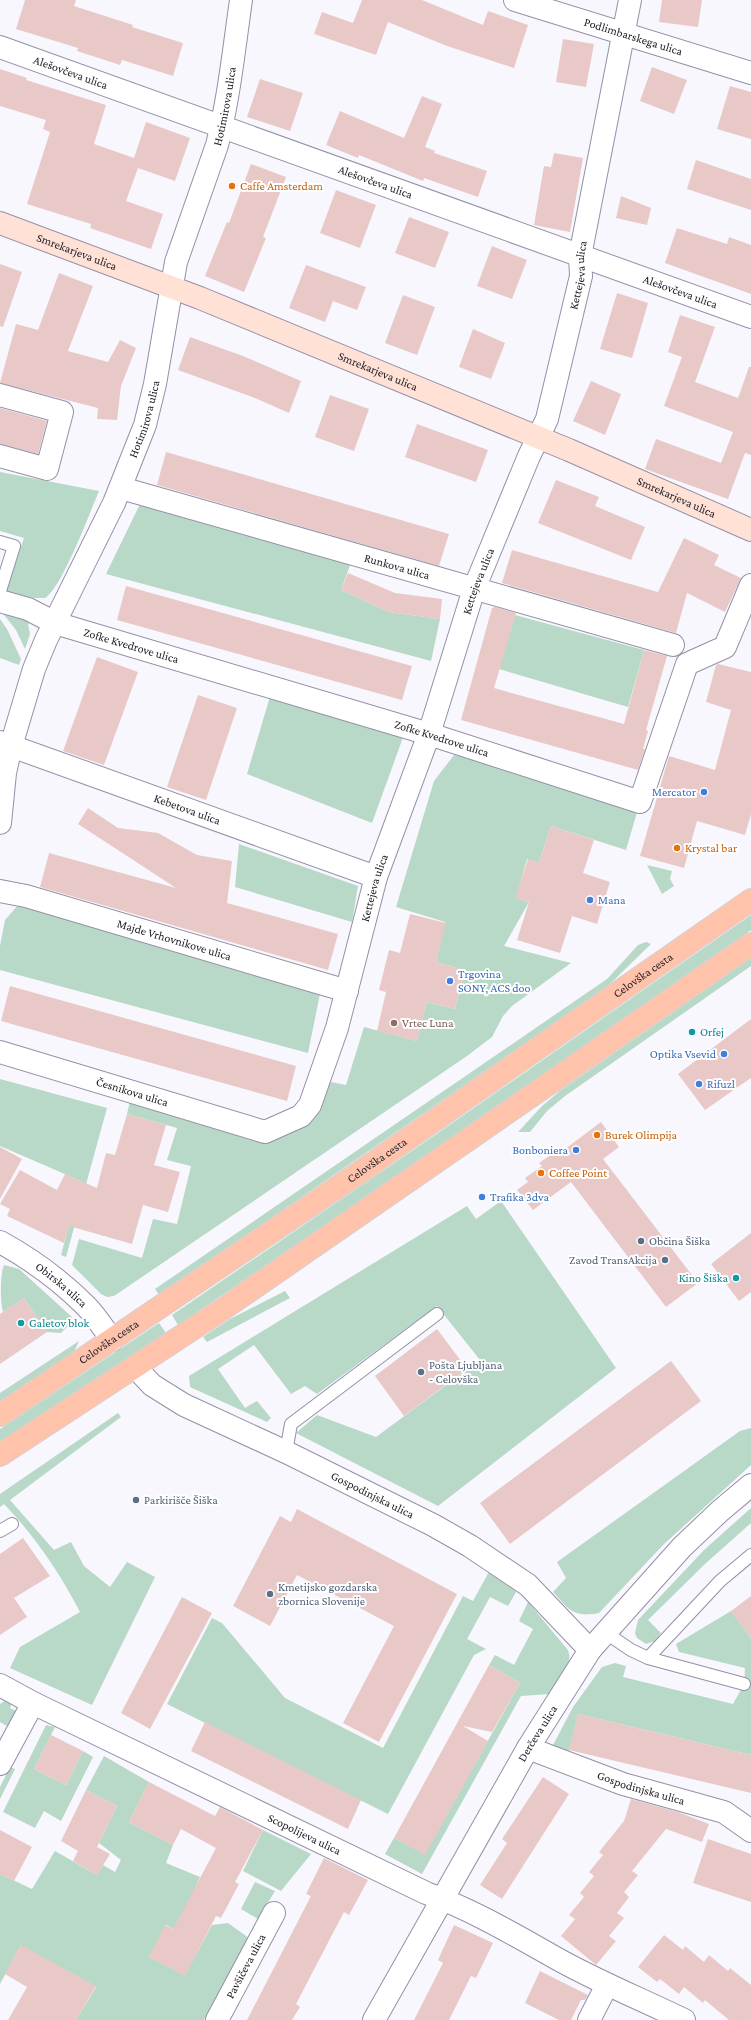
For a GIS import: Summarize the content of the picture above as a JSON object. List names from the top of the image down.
{
  "streets": {
    "main road": ["Celovška cesta"],
    "street": [
      "Podlimbarskega ulica",
      "Alešovčeva ulica",
      "Hotimirova ulica",
      "Smrekarjeva ulica",
      "Kettejeva ulica",
      "Runkova ulica",
      "Zofke Kvedrove ulica",
      "Kebetova ulica",
      "Majde Vrhovnikove ulica",
      "Česnikova ulica",
      "Obirska ulica",
      "Gospodinjska ulica",
      "Derčeva ulica",
      "Scopolijeva ulica",
      "Pavšičeva ulica"
    ]
  },
  "crossings": [
    ["Podlimbarskega ulica", "Kettejeva ulica"],
    ["Alešovčeva ulica", "Hotimirova ulica"],
    ["Alešovčeva ulica", "Kettejeva ulica"],
    ["Hotimirova ulica", "Smrekarjeva ulica"],
    ["Hotimirova ulica", "Runkova ulica"],
    ["Hotimirova ulica", "Zofke Kvedrove ulica"],
    ["Hotimirova ulica", "Kebetova ulica"],
    ["Smrekarjeva ulica", "Kettejeva ulica"],
    ["Kettejeva ulica", "Runkova ulica"],
    ["Kettejeva ulica", "Zofke Kvedrove ulica"],
    ["Kettejeva ulica", "Kebetova ulica"],
    ["Kettejeva ulica", "Majde Vrhovnikove ulica"],
    ["Kettejeva ulica", "Česnikova ulica"],
    ["Celovška cesta", "Obirska ulica"],
    ["Gospodinjska ulica", "Derčeva ulica"],
    ["Derčeva ulica", "Scopolijeva ulica"]
  ],
  "places": [
    "Caffe Amsterdam",
    "Mercator",
    "Krystal bar",
    "Mana",
    "Trgovina SONY, ACS doo",
    "Vrtec Luna",
    "Orfej",
    "Optika Vsevid",
    "Rifuzl",
    "Burek Olimpija",
    "Bonboniera",
    "Coffee Point",
    "Trafika 3dva",
    "Občina Šiška",
    "Zavod TransAkcija",
    "Kino Šiška",
    "Galetov blok",
    "Pošta Ljubljana - Celovška",
    "Parkirišče Šiška",
    "Kmetijsko gozdarska zbornica Slovenije"
  ]
}
